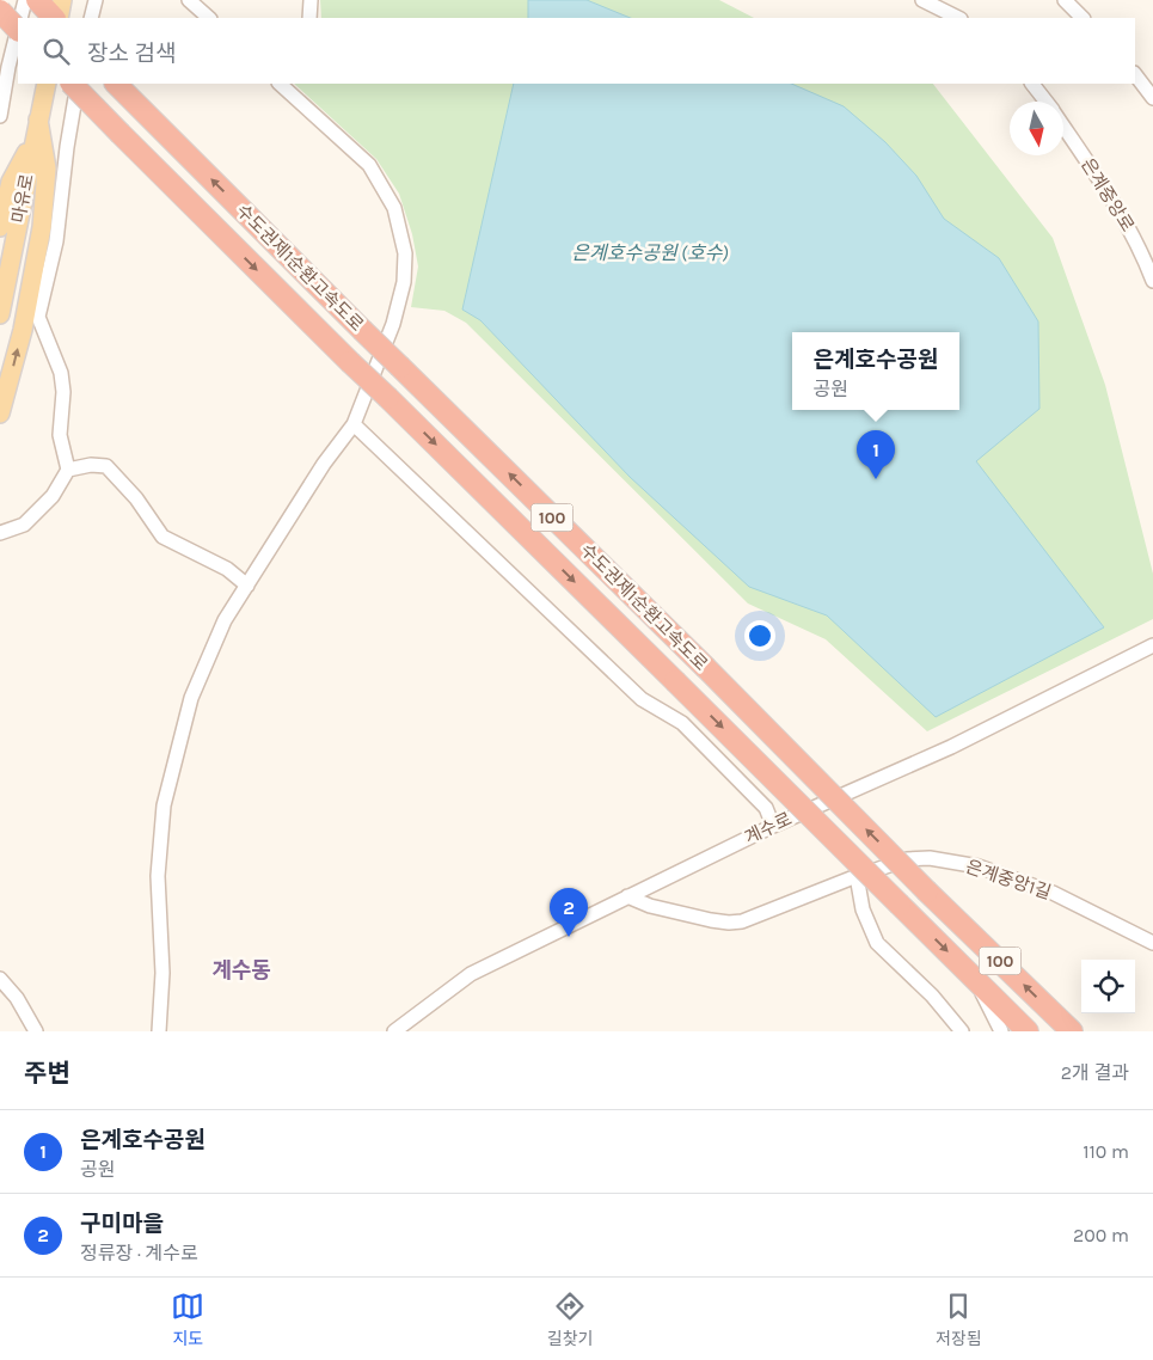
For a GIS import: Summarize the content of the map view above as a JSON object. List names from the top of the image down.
{
  "streets": {
    "highway": ["수도권제1순환고속도로", "100"],
    "main road": ["마유로"],
    "street": ["은계중앙로", "계수로", "은계중앙1길"]
  },
  "crossings": [
    ["계수로", "은계중앙1길"]
  ],
  "districts": ["계수동"],
  "water": ["은계호수공원 (호수)"],
  "north": "bottom",
  "page": {
    "search": "장소 검색",
    "popup": ["은계호수공원", "공원"],
    "pins": ["1", "2"],
    "heading": ["주변", "2개 결과"],
    "list": [
      {
        "mark": "1",
        "name": "은계호수공원",
        "note": "공원",
        "value": "110 m"
      },
      {
        "mark": "2",
        "name": "구미마을",
        "note": "정류장 · 계수로",
        "value": "200 m"
      }
    ],
    "nav": ["지도", "길찾기", "저장됨"]
  }
}
